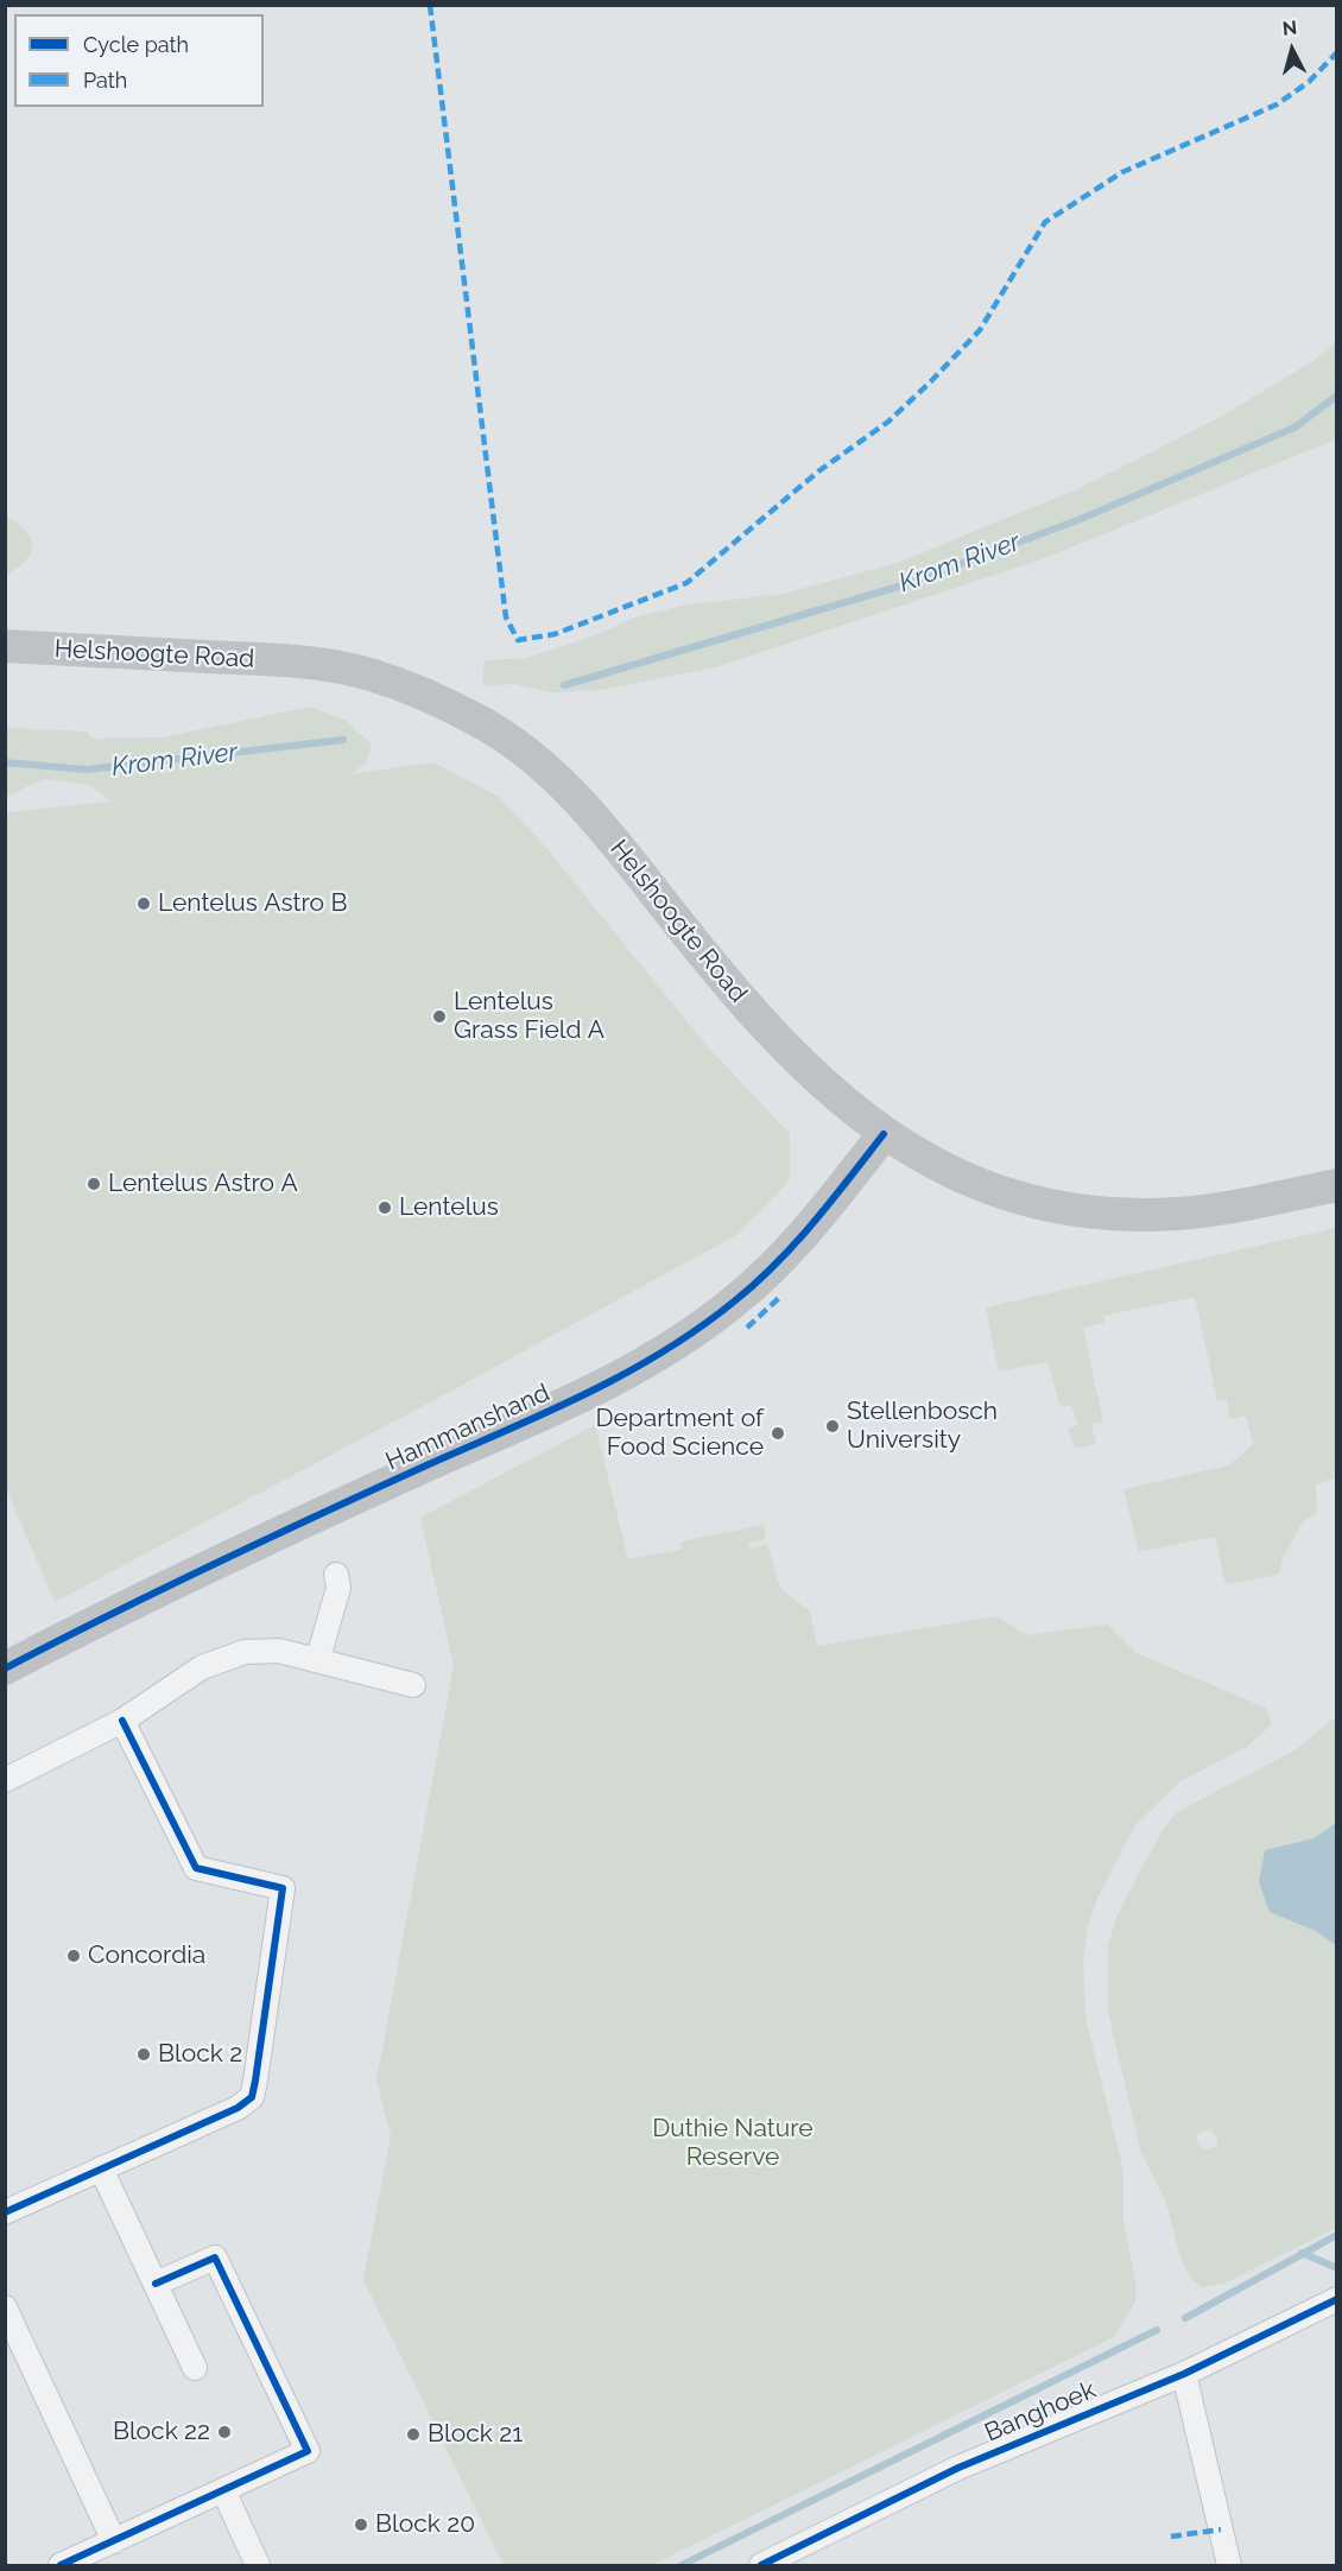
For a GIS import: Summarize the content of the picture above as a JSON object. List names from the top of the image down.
{
  "streets": {
    "main road": ["Helshoogte Road", "Hammanshand"],
    "street": ["Banghoek"]
  },
  "crossings": [
    ["Helshoogte Road", "Hammanshand"]
  ],
  "water": ["Krom River"],
  "parks": ["Duthie Nature Reserve"],
  "places": [
    "Lentelus Astro B",
    "Lentelus Grass Field A",
    "Lentelus Astro A",
    "Lentelus",
    "Stellenbosch University",
    "Department of Food Science",
    "Concordia",
    "Block 2",
    "Block 22",
    "Block 21",
    "Block 20"
  ],
  "legend": ["Cycle path", "Path"],
  "north": "top"
}
